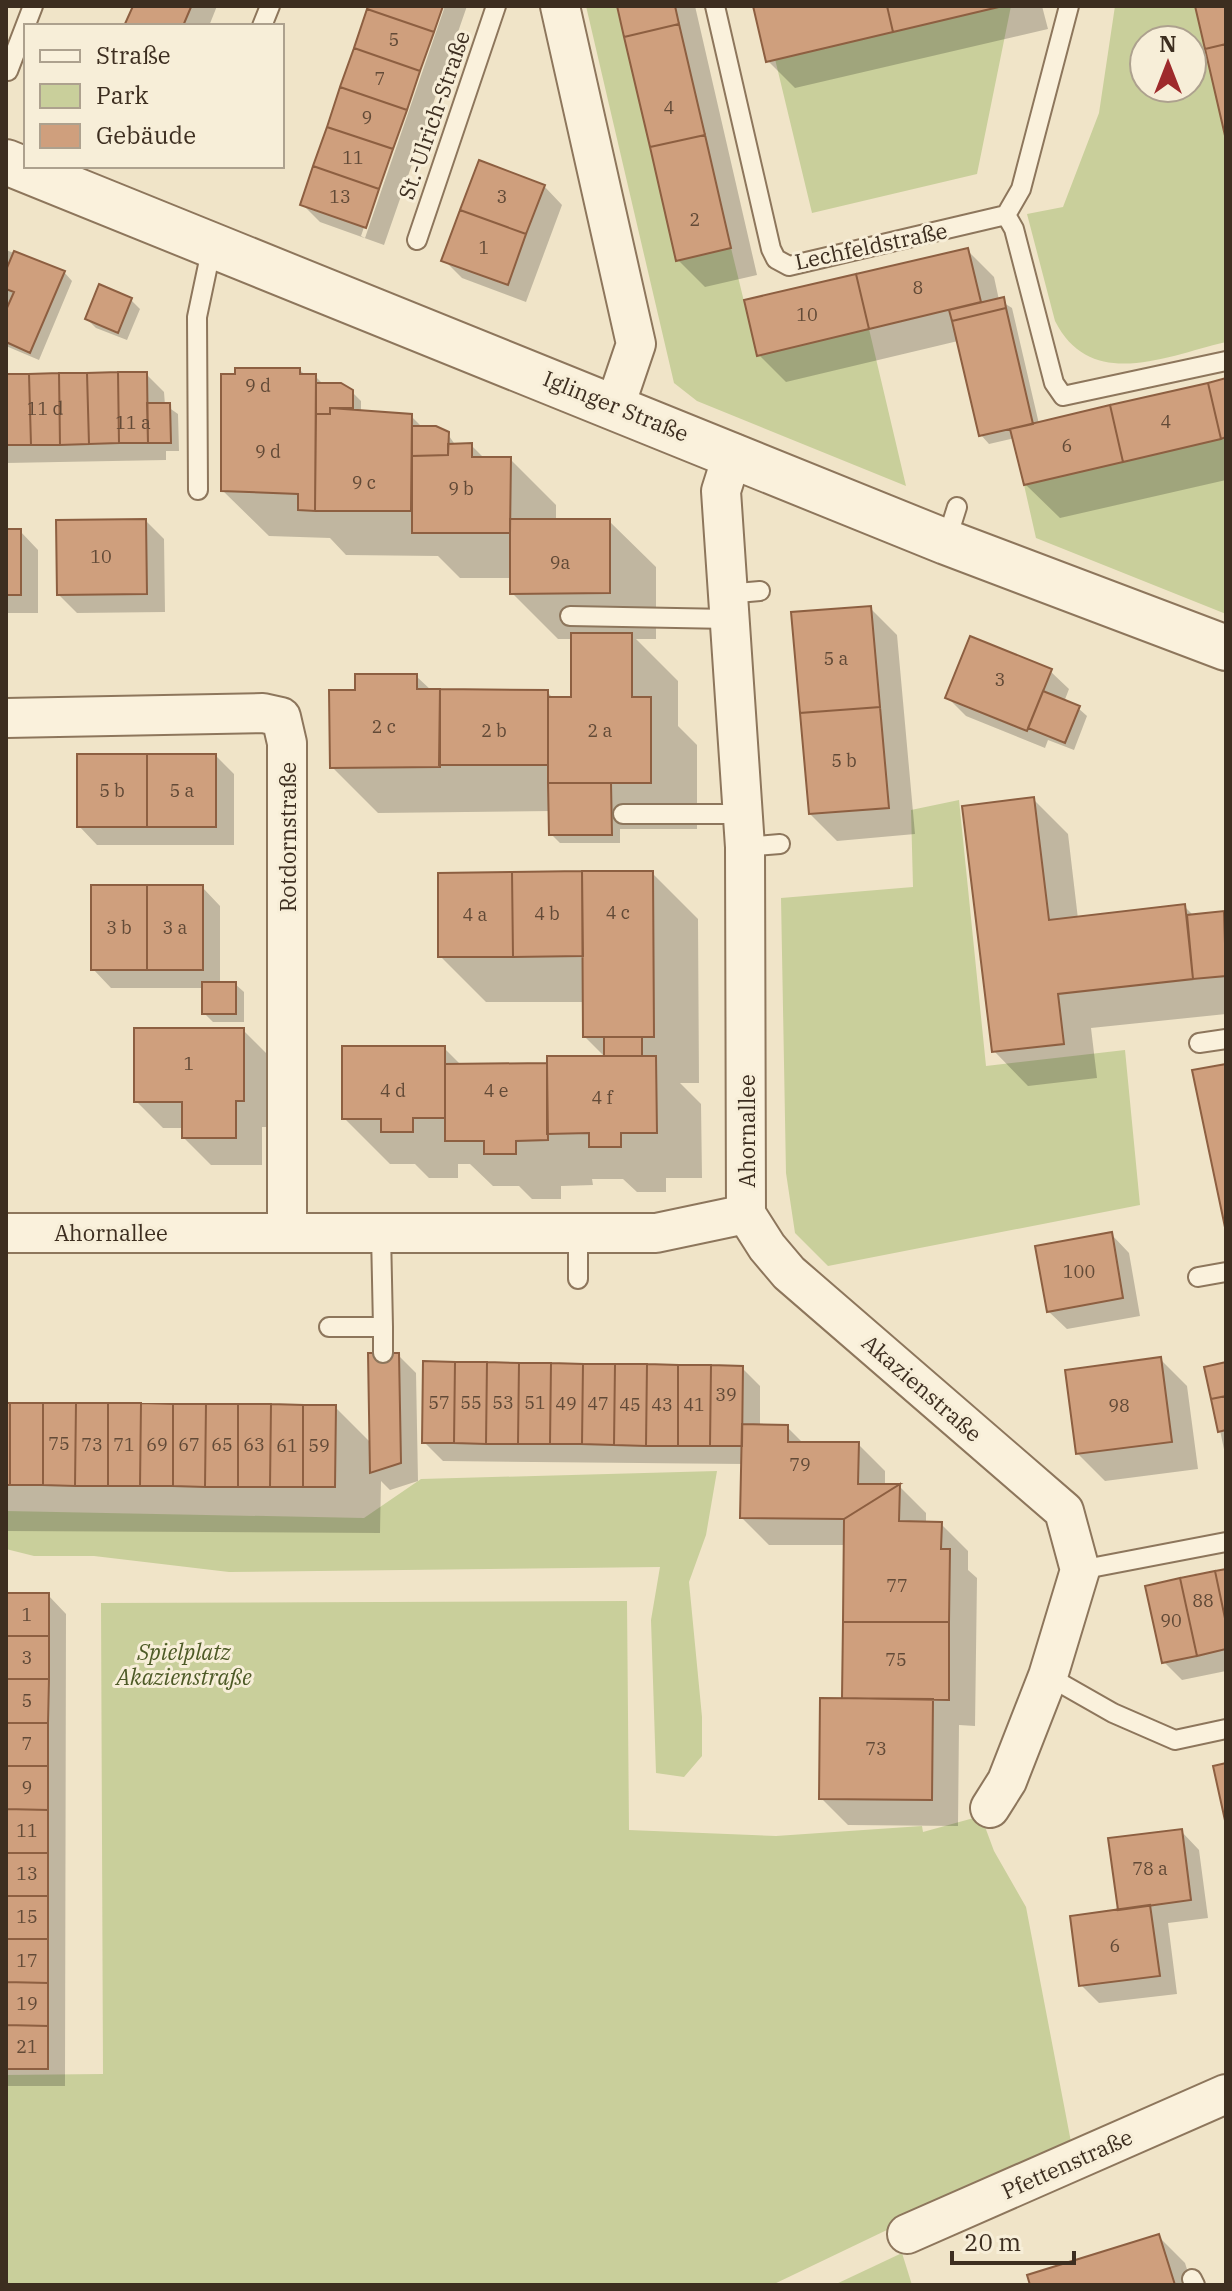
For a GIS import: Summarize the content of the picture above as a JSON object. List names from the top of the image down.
{
  "streets": {
    "street": [
      "Iglinger Straße",
      "Rotdornstraße",
      "Ahornallee",
      "Akazienstraße",
      "Pfettenstraße"
    ],
    "lane": ["St.-Ulrich-Straße", "Lechfeldstraße"]
  },
  "crossings": [
    ["Iglinger Straße", "Ahornallee"],
    ["Rotdornstraße", "Ahornallee"],
    ["Ahornallee", "Akazienstraße"]
  ],
  "parks": ["Spielplatz Akazienstraße"],
  "house_numbers": [
    "5",
    "7",
    "4",
    "9",
    "11",
    "13",
    "3",
    "2",
    "1",
    "8",
    "10",
    "9 d",
    "11 d",
    "4",
    "11 a",
    "6",
    "9 d",
    "9 c",
    "9 b",
    "10",
    "9a",
    "5 a",
    "3",
    "2 c",
    "2 b",
    "2 a",
    "5 b",
    "5 b",
    "5 a",
    "4 c",
    "4 b",
    "4 a",
    "3 b",
    "3 a",
    "1",
    "4 d",
    "4 e",
    "4 f",
    "100",
    "39",
    "57",
    "55",
    "53",
    "51",
    "49",
    "47",
    "45",
    "43",
    "41",
    "98",
    "75",
    "73",
    "71",
    "69",
    "67",
    "65",
    "63",
    "61",
    "59",
    "79",
    "77",
    "88",
    "1",
    "90",
    "3",
    "75",
    "5",
    "7",
    "73",
    "9",
    "11",
    "78 a",
    "13",
    "15",
    "6",
    "17",
    "19",
    "21"
  ],
  "legend": ["Straße", "Park", "Gebäude"],
  "scale_bar": "20 m",
  "north": "top"
}
